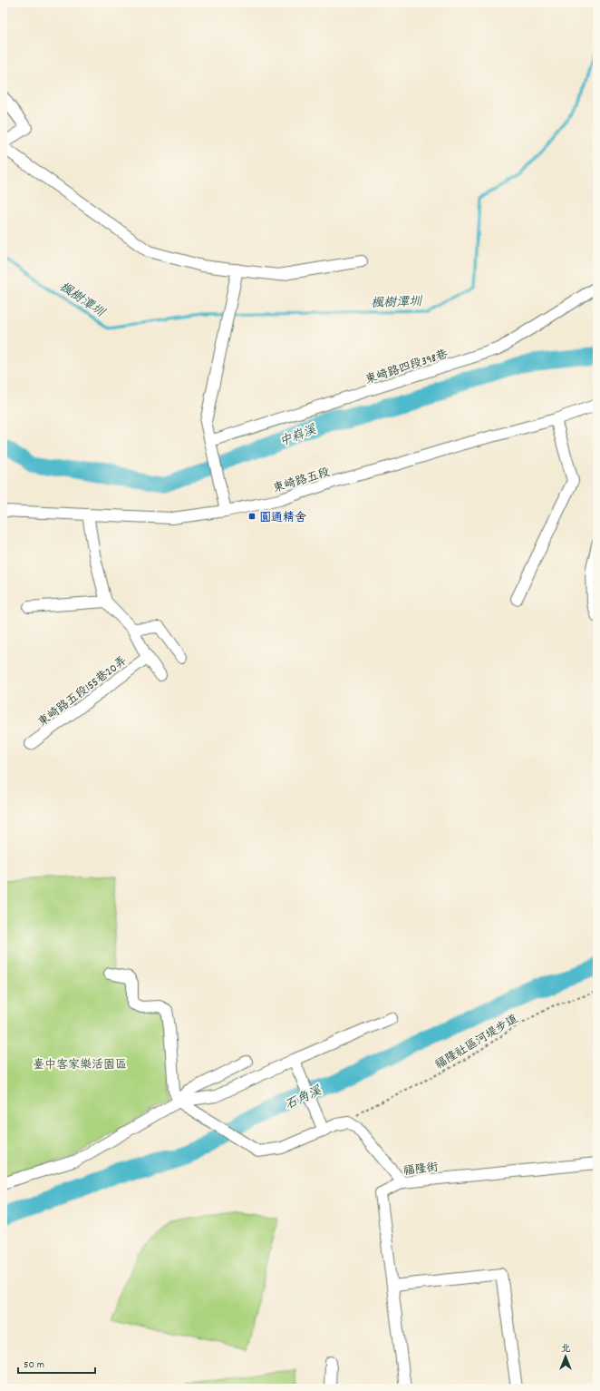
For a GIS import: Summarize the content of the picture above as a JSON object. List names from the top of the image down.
{
  "streets": {
    "street": [
      "東崎路四段398巷",
      "東崎路五段",
      "東崎路五段155巷20弄",
      "福隆街"
    ],
    "path": ["福隆社區河堤步道"]
  },
  "water": ["楓樹潭圳", "中嵙溪", "石角溪"],
  "parks": ["臺中客家樂活園區"],
  "places": {
    "transit": ["圓通精舍"]
  },
  "scale_bar": "50 m",
  "north": "top"
}
